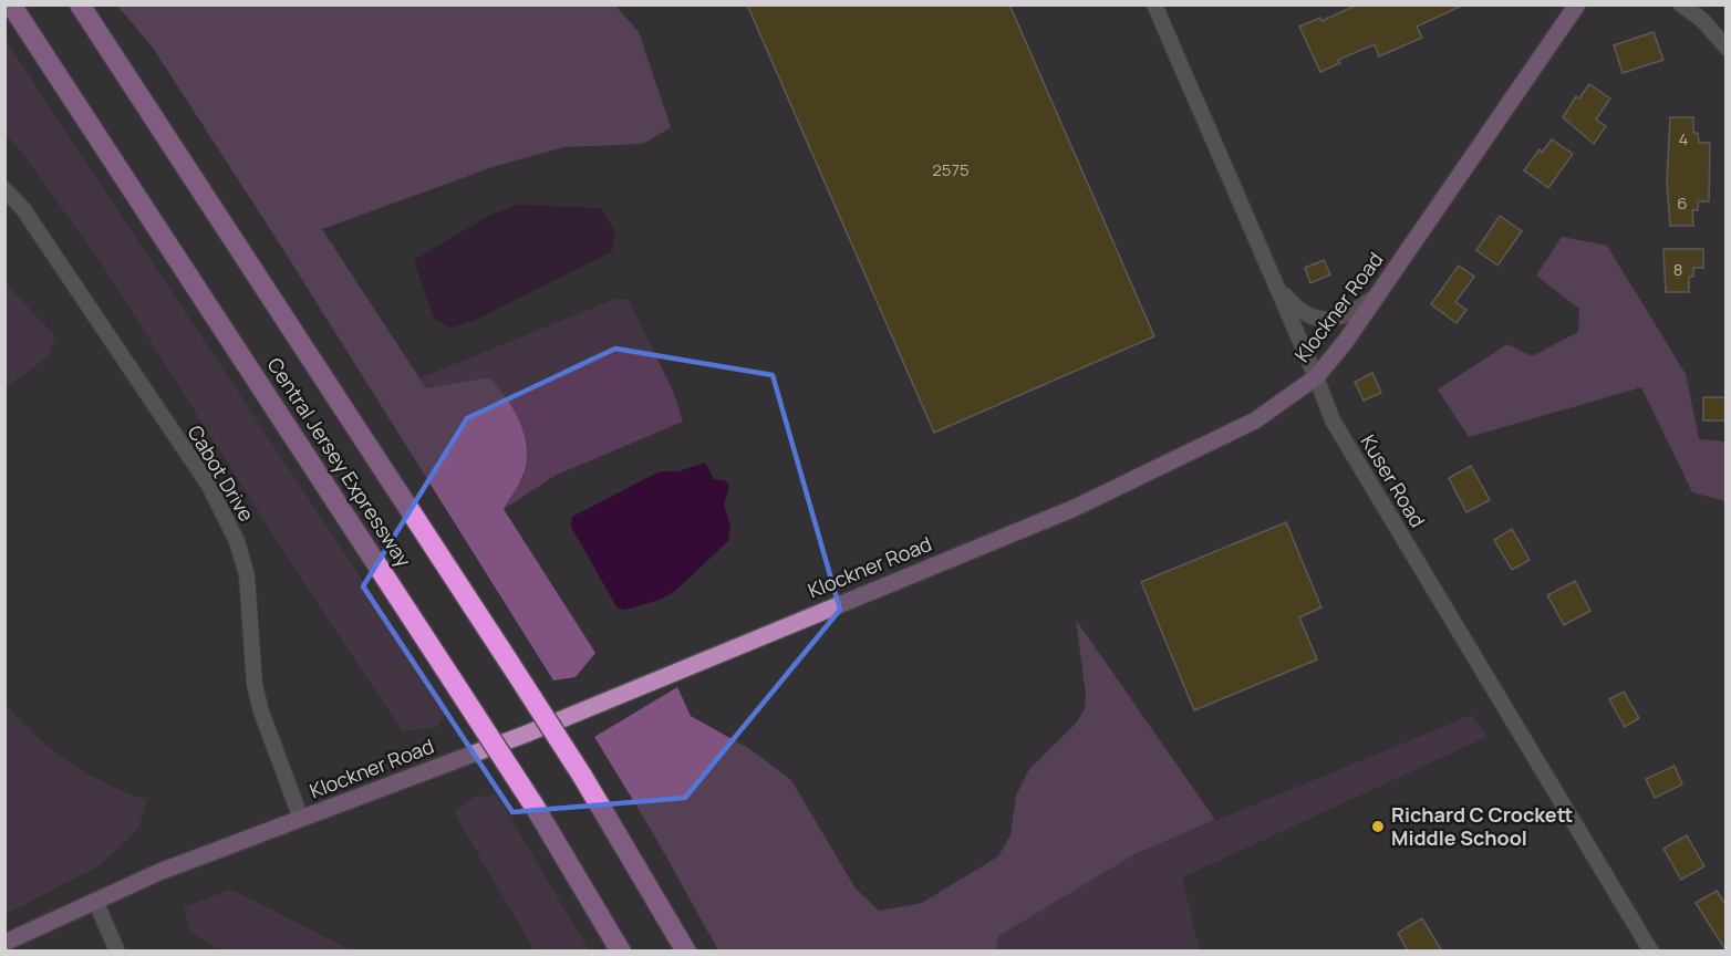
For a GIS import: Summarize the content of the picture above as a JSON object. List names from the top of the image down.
{
  "streets": {
    "highway": ["Central Jersey Expressway"],
    "main road": ["Klockner Road"],
    "street": ["Cabot Drive", "Kuser Road"]
  },
  "crossings": [
    ["Klockner Road", "Cabot Drive"],
    ["Klockner Road", "Kuser Road"]
  ],
  "places": ["Richard C Crockett Middle School"],
  "house_numbers": [
    "4",
    "2575",
    "6",
    "8"
  ]
}
